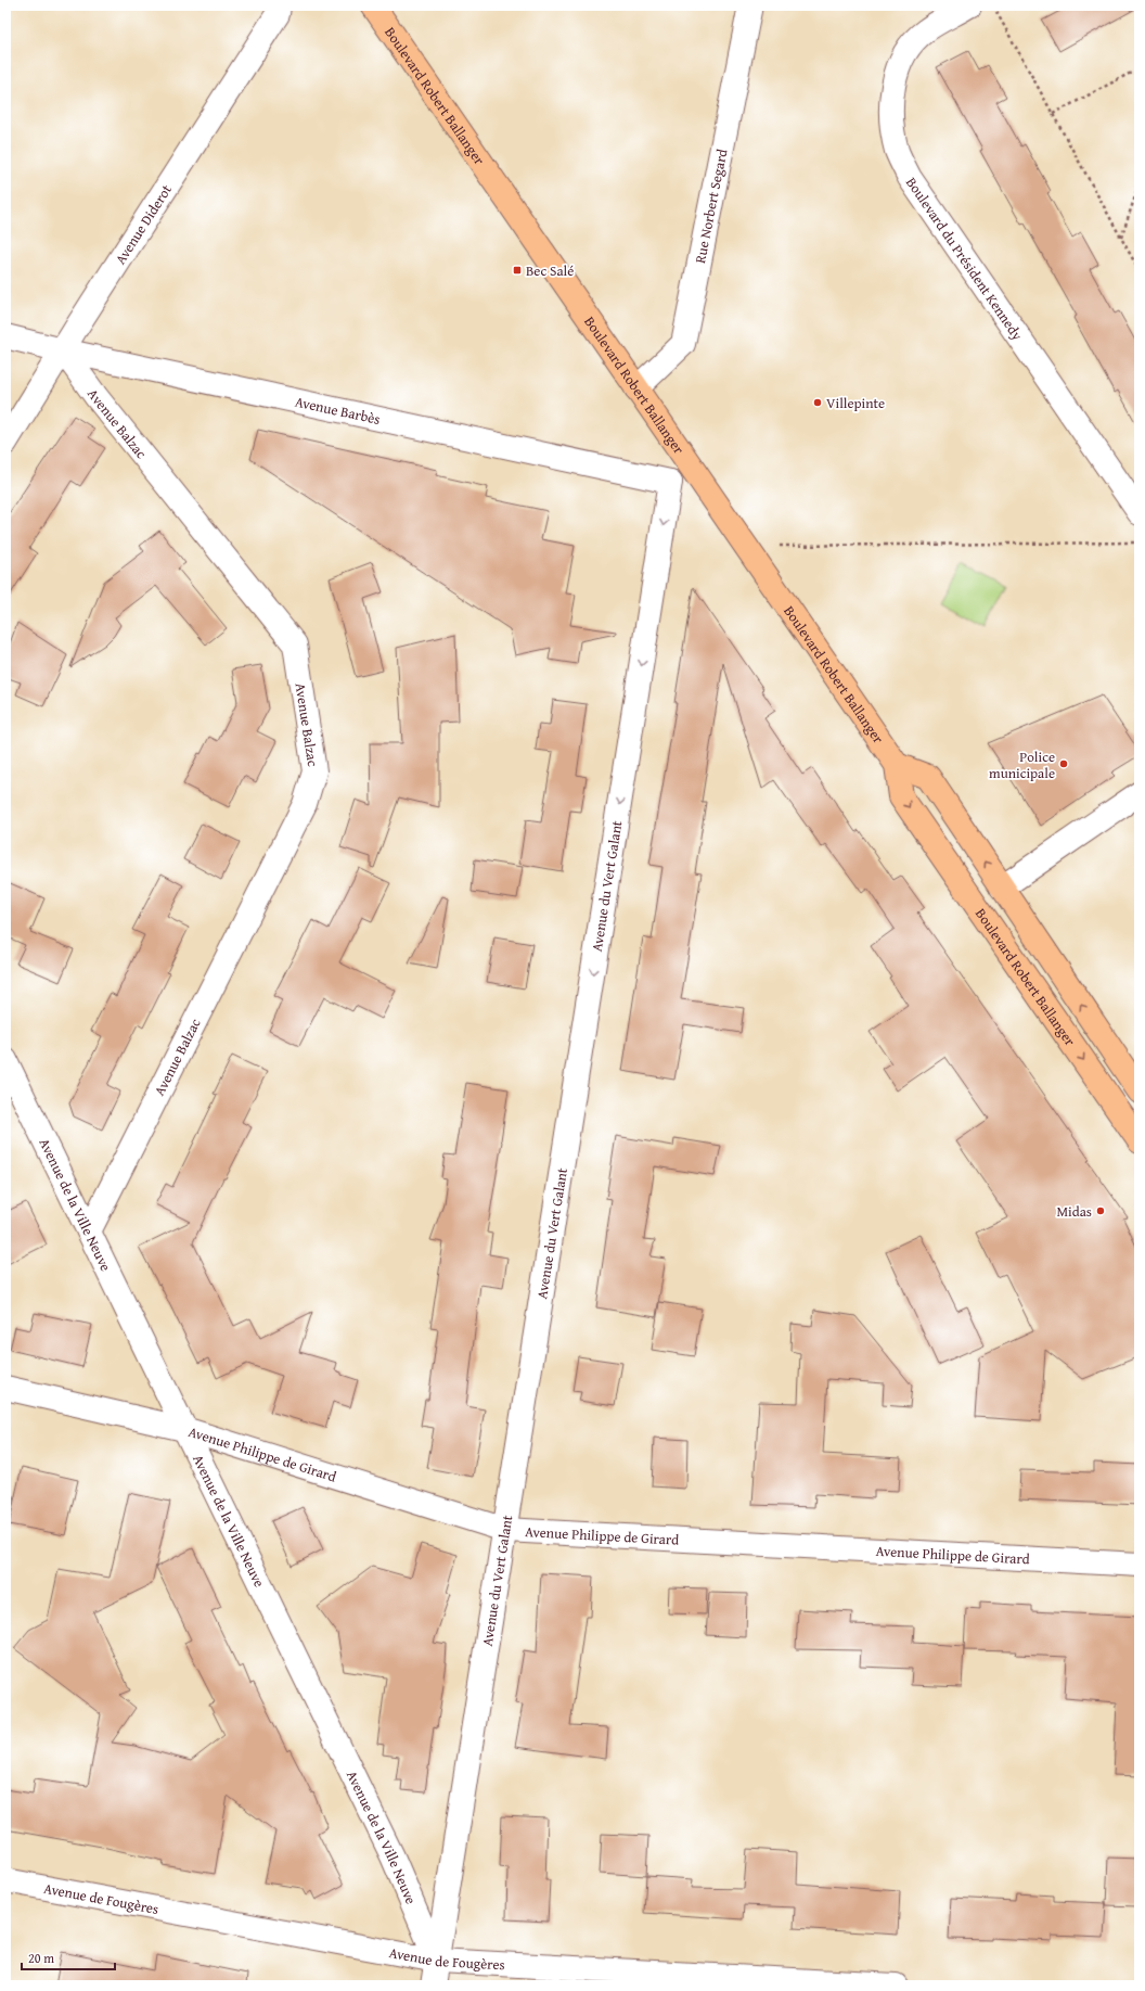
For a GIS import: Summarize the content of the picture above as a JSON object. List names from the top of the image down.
{
  "streets": {
    "main road": ["Boulevard Robert Ballanger"],
    "street": [
      "Rue Norbert Segard",
      "Avenue Diderot",
      "Boulevard du Président Kennedy",
      "Avenue Barbès",
      "Avenue Balzac",
      "Avenue du Vert Galant",
      "Avenue de la Ville Neuve",
      "Avenue Philippe de Girard",
      "Avenue de Fougères"
    ]
  },
  "crossings": [
    ["Boulevard Robert Ballanger", "Rue Norbert Segard"],
    ["Avenue Diderot", "Avenue Barbès"],
    ["Avenue Diderot", "Avenue Balzac"],
    ["Avenue Barbès", "Avenue Balzac"],
    ["Avenue Barbès", "Avenue du Vert Galant"],
    ["Avenue Balzac", "Avenue de la Ville Neuve"],
    ["Avenue du Vert Galant", "Avenue de la Ville Neuve"],
    ["Avenue du Vert Galant", "Avenue Philippe de Girard"],
    ["Avenue du Vert Galant", "Avenue de Fougères"],
    ["Avenue de la Ville Neuve", "Avenue Philippe de Girard"],
    ["Avenue de la Ville Neuve", "Avenue de Fougères"]
  ],
  "one_way": ["Avenue du Vert Galant"],
  "places": {
    "transit": ["Bec Salé"],
    "other": ["Villepinte", "Police municipale", "Midas"]
  },
  "scale_bar": "20 m"
}
